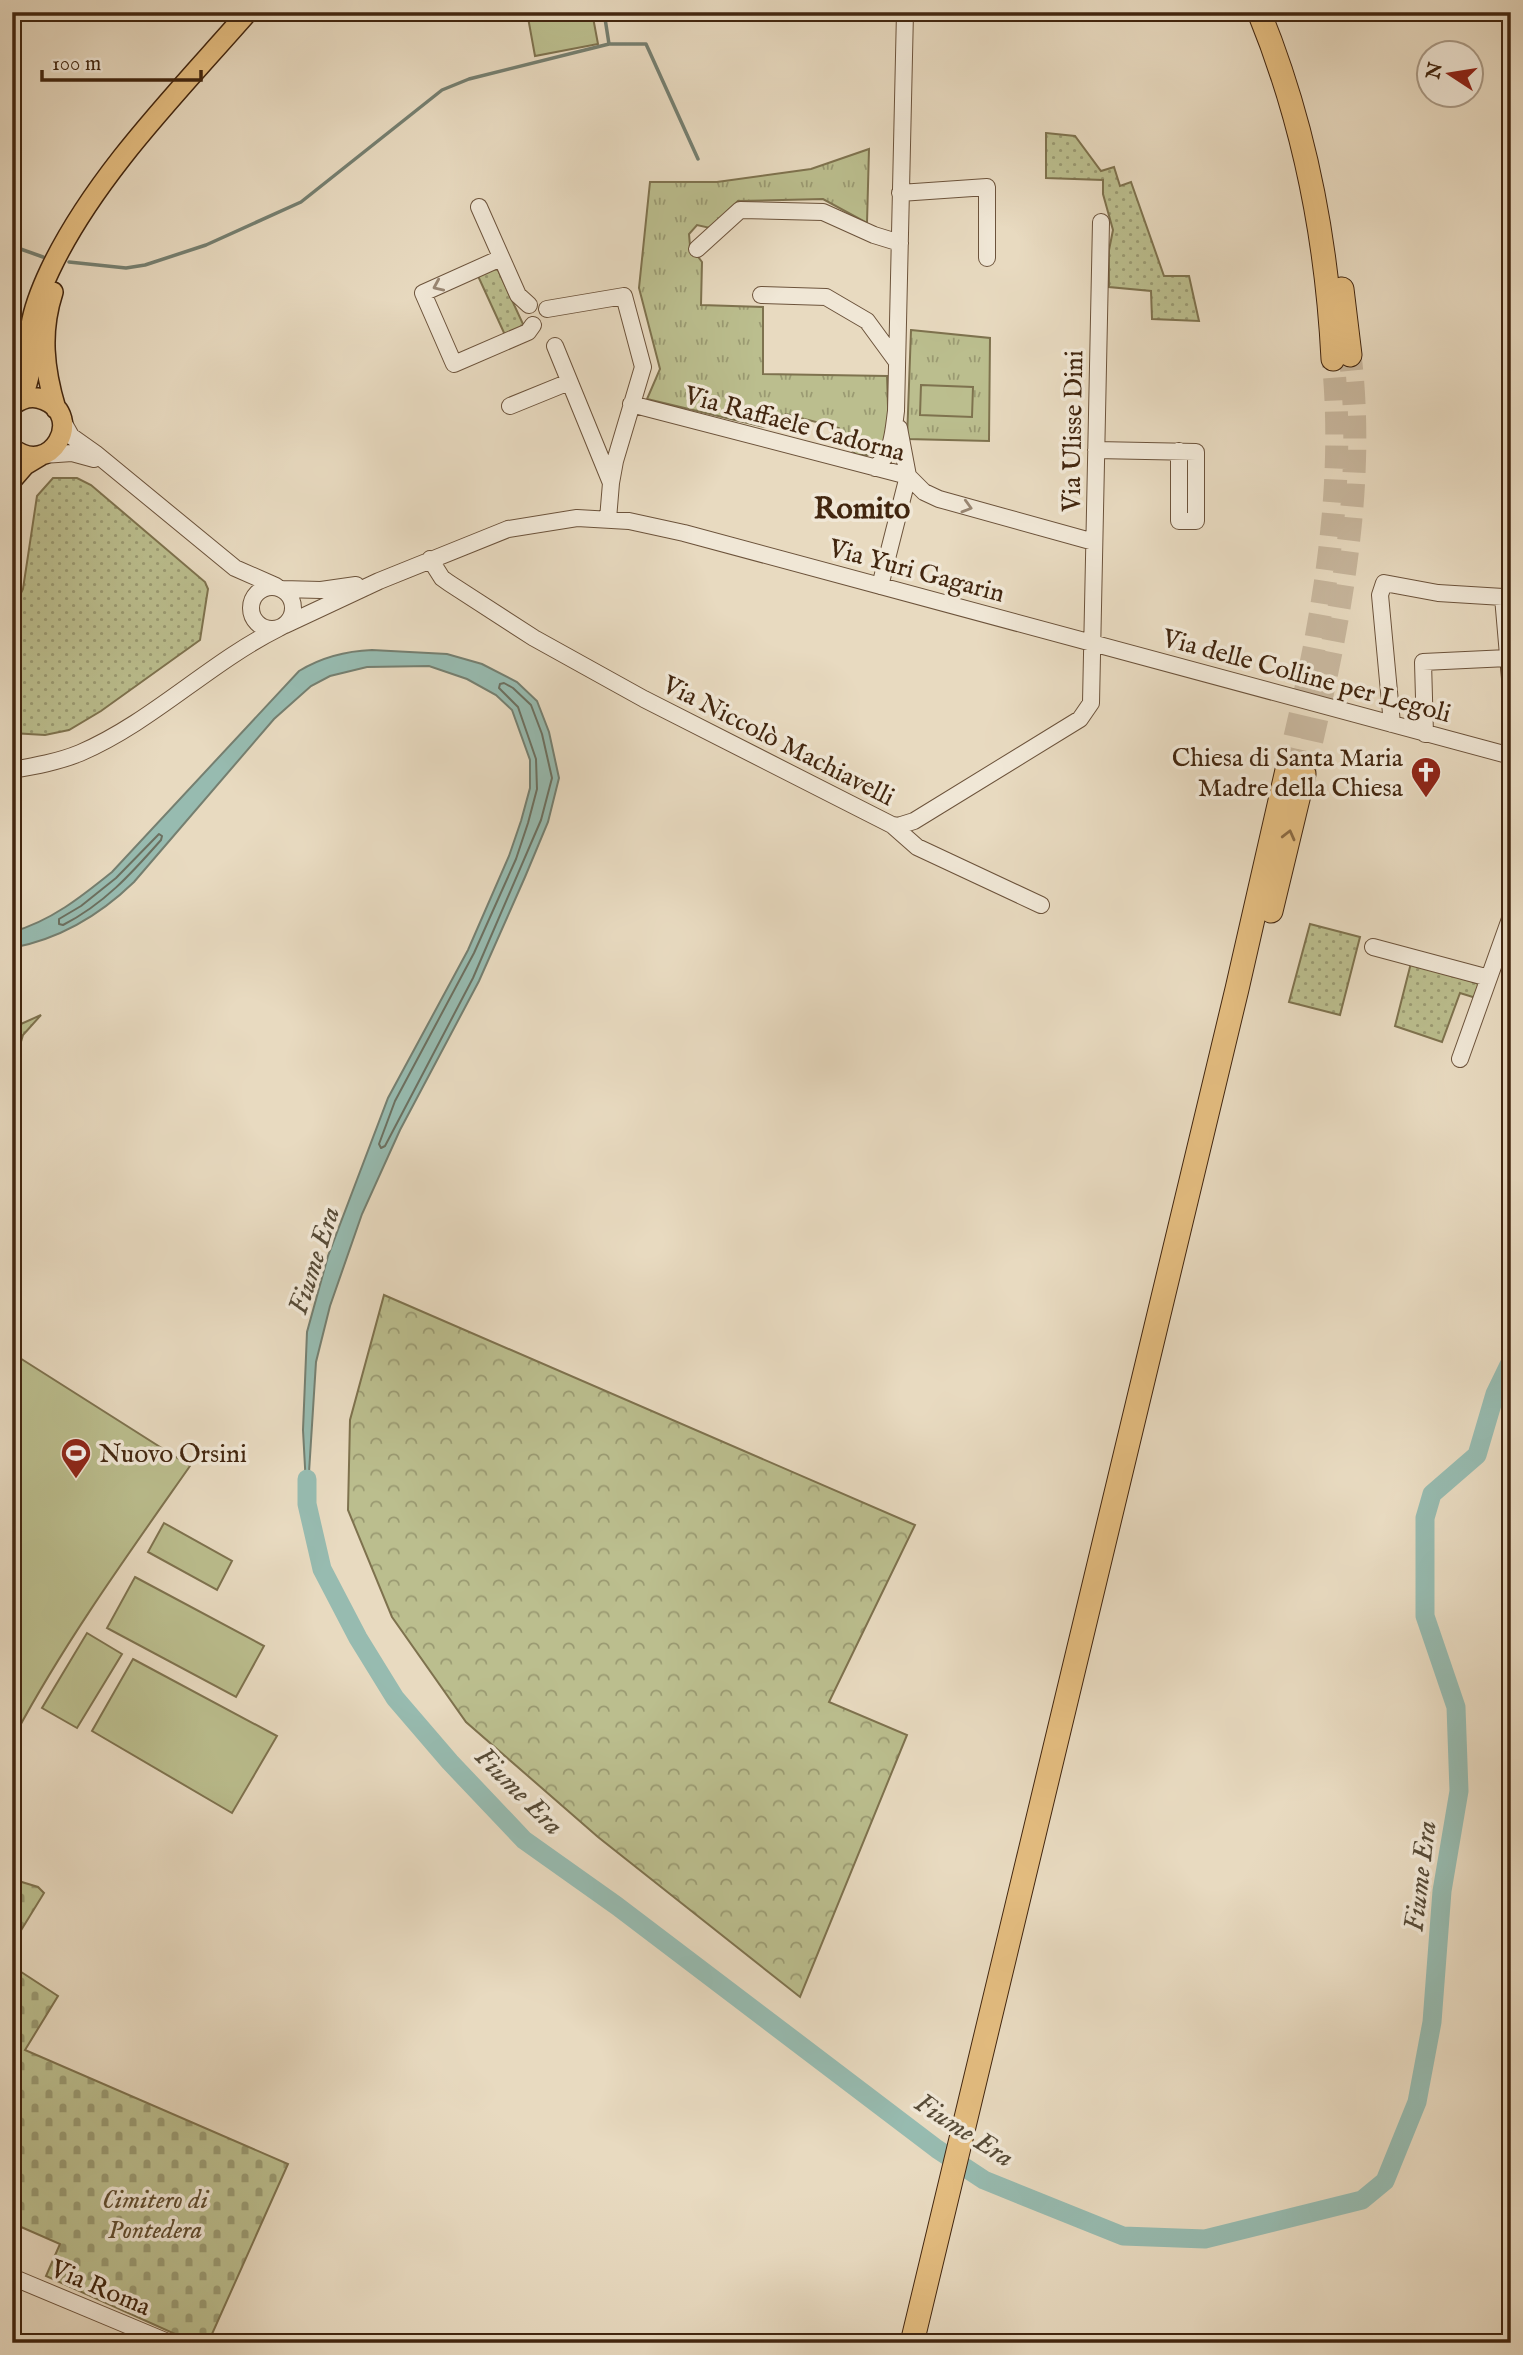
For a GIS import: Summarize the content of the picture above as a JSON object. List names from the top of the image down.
{
  "streets": {
    "street": [
      "Via Raffaele Cadorna",
      "Via Ulisse Dini",
      "Via Yuri Gagarin",
      "Via delle Colline per Legoli",
      "Via Niccolò Machiavelli",
      "Via Roma"
    ]
  },
  "crossings": [
    ["Via Raffaele Cadorna", "Via Ulisse Dini"],
    ["Via Ulisse Dini", "Via Yuri Gagarin"],
    ["Via Ulisse Dini", "Via delle Colline per Legoli"],
    ["Via Ulisse Dini", "Via Niccolò Machiavelli"],
    ["Via Yuri Gagarin", "Via delle Colline per Legoli"],
    ["Via Yuri Gagarin", "Via Niccolò Machiavelli"],
    ["Via delle Colline per Legoli", "Via Niccolò Machiavelli"]
  ],
  "one_way": ["Via Raffaele Cadorna"],
  "districts": ["Romito"],
  "water": ["Fiume Era"],
  "parks": ["Cimitero di Pontedera"],
  "places": {
    "church": ["Chiesa di Santa Maria Madre della Chiesa"],
    "sports": ["Nuovo Orsini"]
  },
  "scale_bar": "100 m",
  "north": "left"
}
